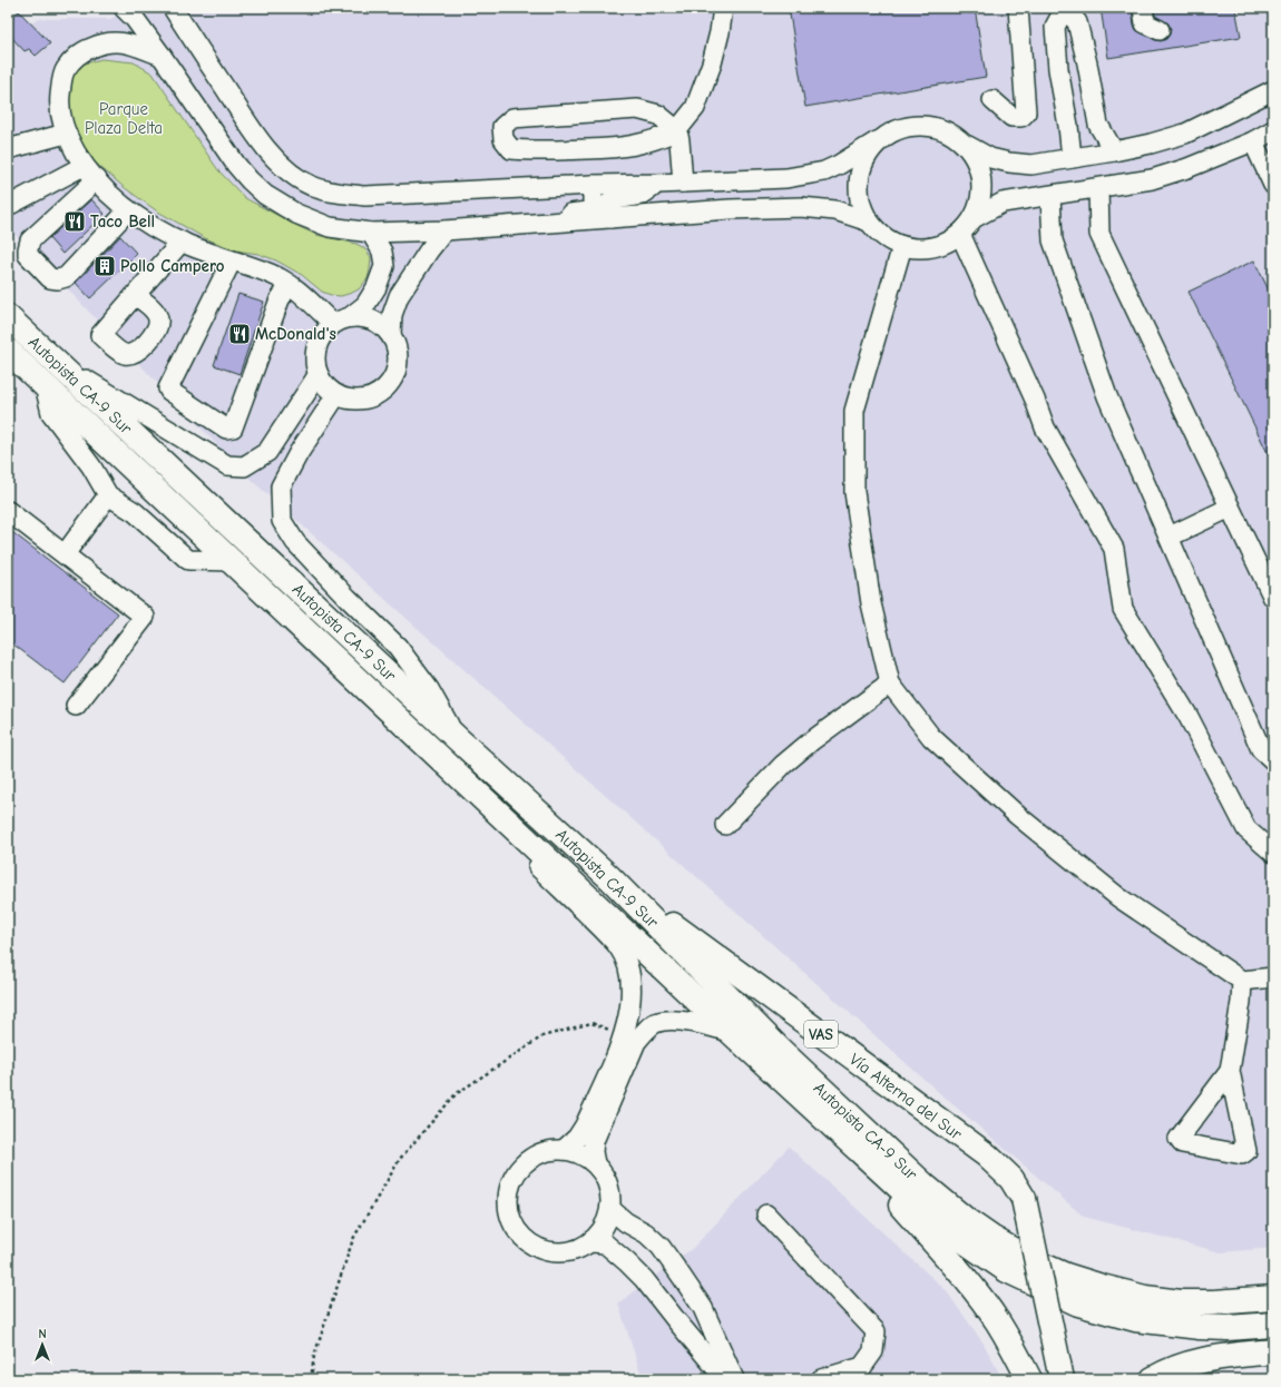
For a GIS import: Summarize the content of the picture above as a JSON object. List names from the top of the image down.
{
  "streets": {
    "highway": ["Autopista CA-9 Sur", "VAS", "Vía Alterna del Sur"]
  },
  "crossings": [
    ["Autopista CA-9 Sur", "Vía Alterna del Sur"]
  ],
  "parks": ["Parque Plaza Delta"],
  "places": {
    "restaurant": ["Taco Bell", "McDonald's"],
    "building": ["Pollo Campero"]
  },
  "north": "top"
}
